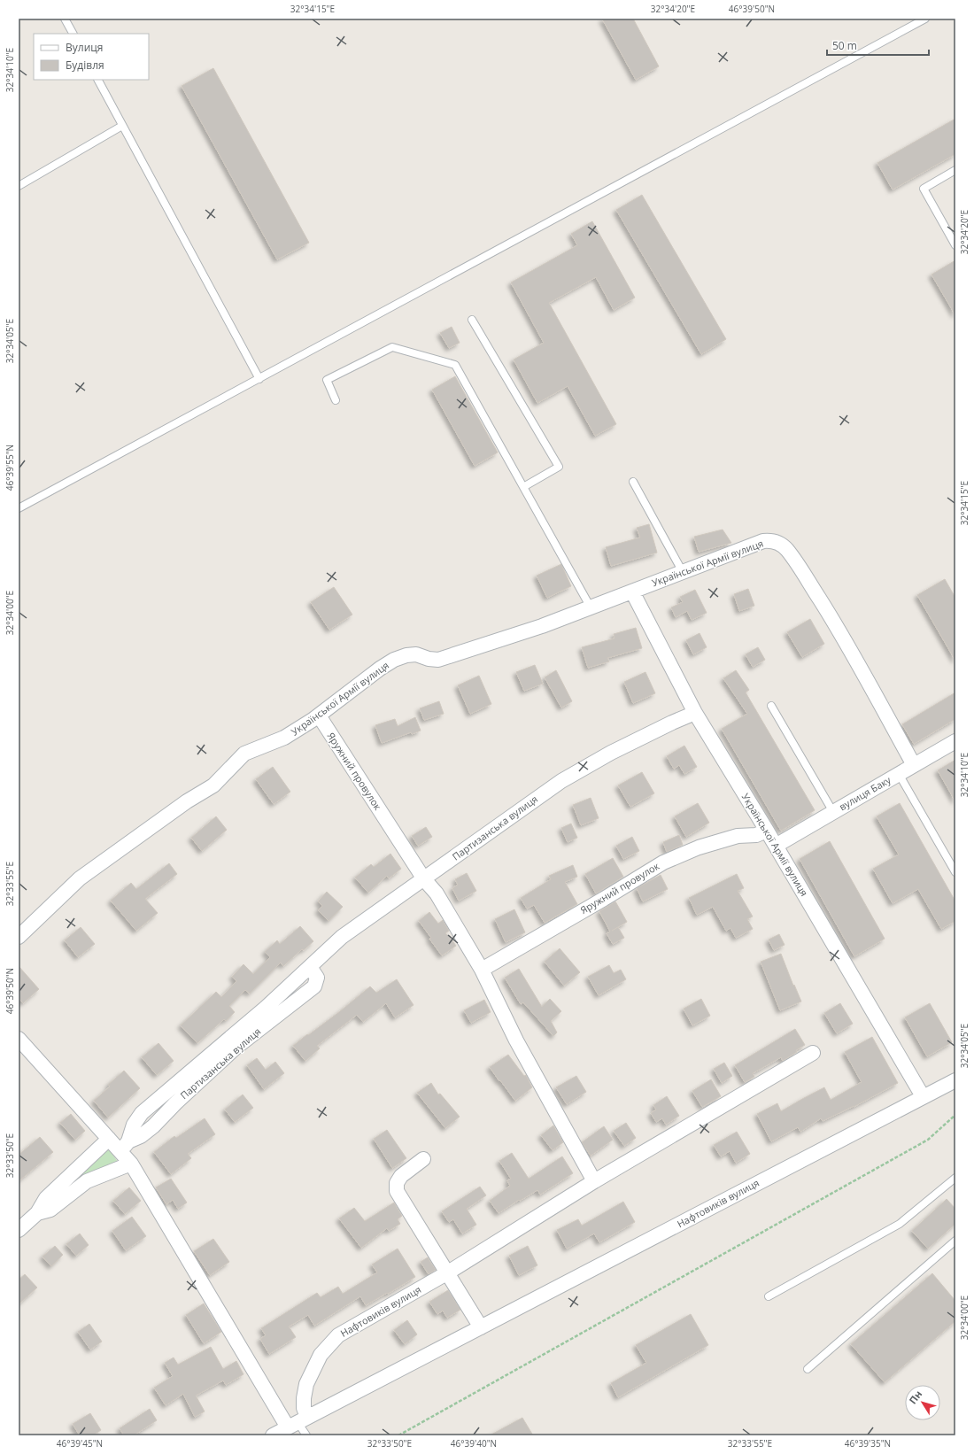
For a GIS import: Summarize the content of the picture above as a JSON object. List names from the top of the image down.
{
  "streets": {
    "street": [
      "Української Армії вулиця",
      "Яружний провулок",
      "вулиця Баку",
      "Партизанська вулиця",
      "Нафтовиків вулиця"
    ]
  },
  "crossings": [
    ["Української Армії вулиця", "Яружний провулок"],
    ["Української Армії вулиця", "вулиця Баку"],
    ["Української Армії вулиця", "Партизанська вулиця"],
    ["Української Армії вулиця", "Нафтовиків вулиця"],
    ["Яружний провулок", "Партизанська вулиця"],
    ["Яружний провулок", "Нафтовиків вулиця"]
  ],
  "legend": ["Вулиця", "Будівля"],
  "scale_bar": "50 m",
  "north": "top left",
  "coordinates": [
    "32°34'15\"E",
    "32°34'20\"E",
    "46°39'50\"N",
    "32°34'10\"E",
    "32°34'05\"E",
    "46°39'55\"N",
    "32°34'00\"E",
    "32°33'55\"E",
    "32°33'50\"E",
    "46°39'45\"N",
    "46°39'40\"N",
    "46°39'35\"N"
  ]
}
